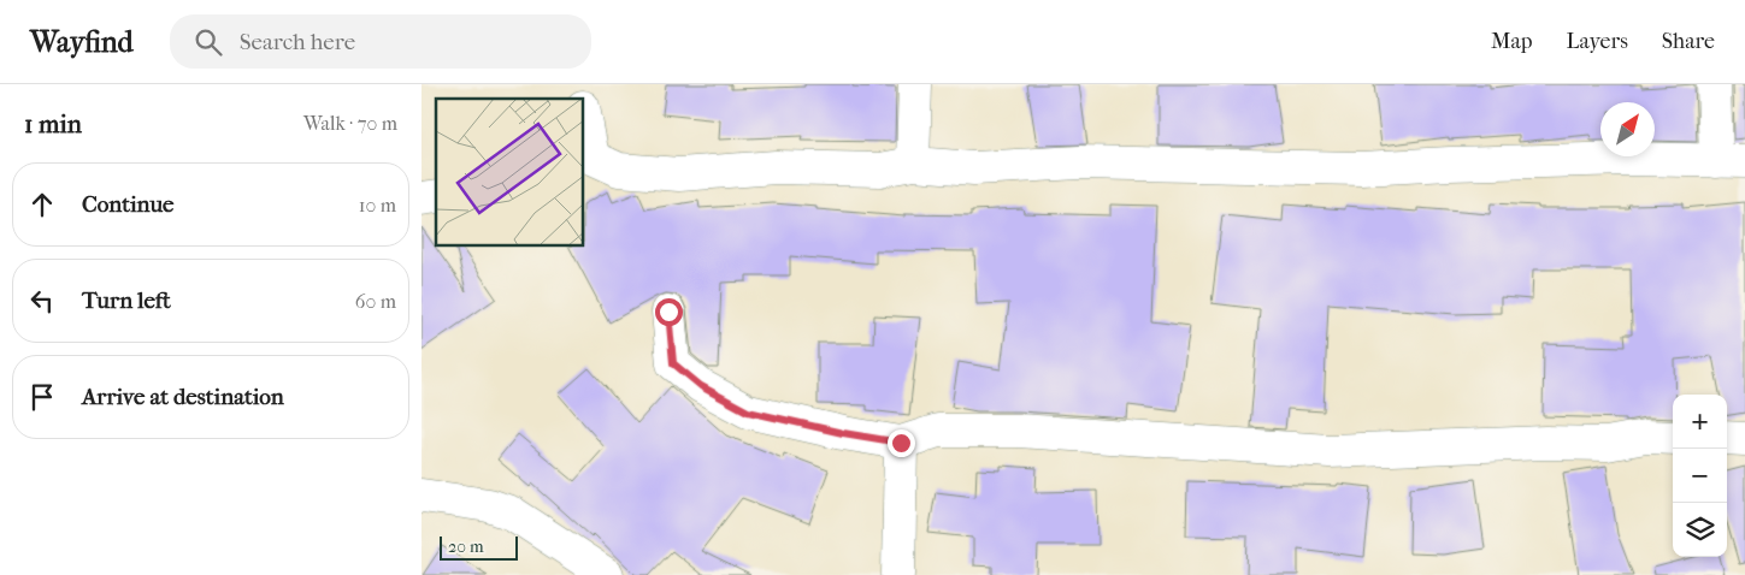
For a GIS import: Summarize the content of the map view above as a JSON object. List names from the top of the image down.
{
  "scale_bar": "20 m",
  "north": "top right",
  "page": {
    "header": "Wayfind",
    "search": "Search here",
    "nav": ["Map", "Layers", "Share"],
    "heading": ["1 min", "Walk · 70 m"],
    "list": [
      ["Continue", "10 m"],
      ["Turn left", "60 m"],
      "Arrive at destination"
    ],
    "map_buttons": ["+", "−"],
    "scale": "20 m"
  }
}
